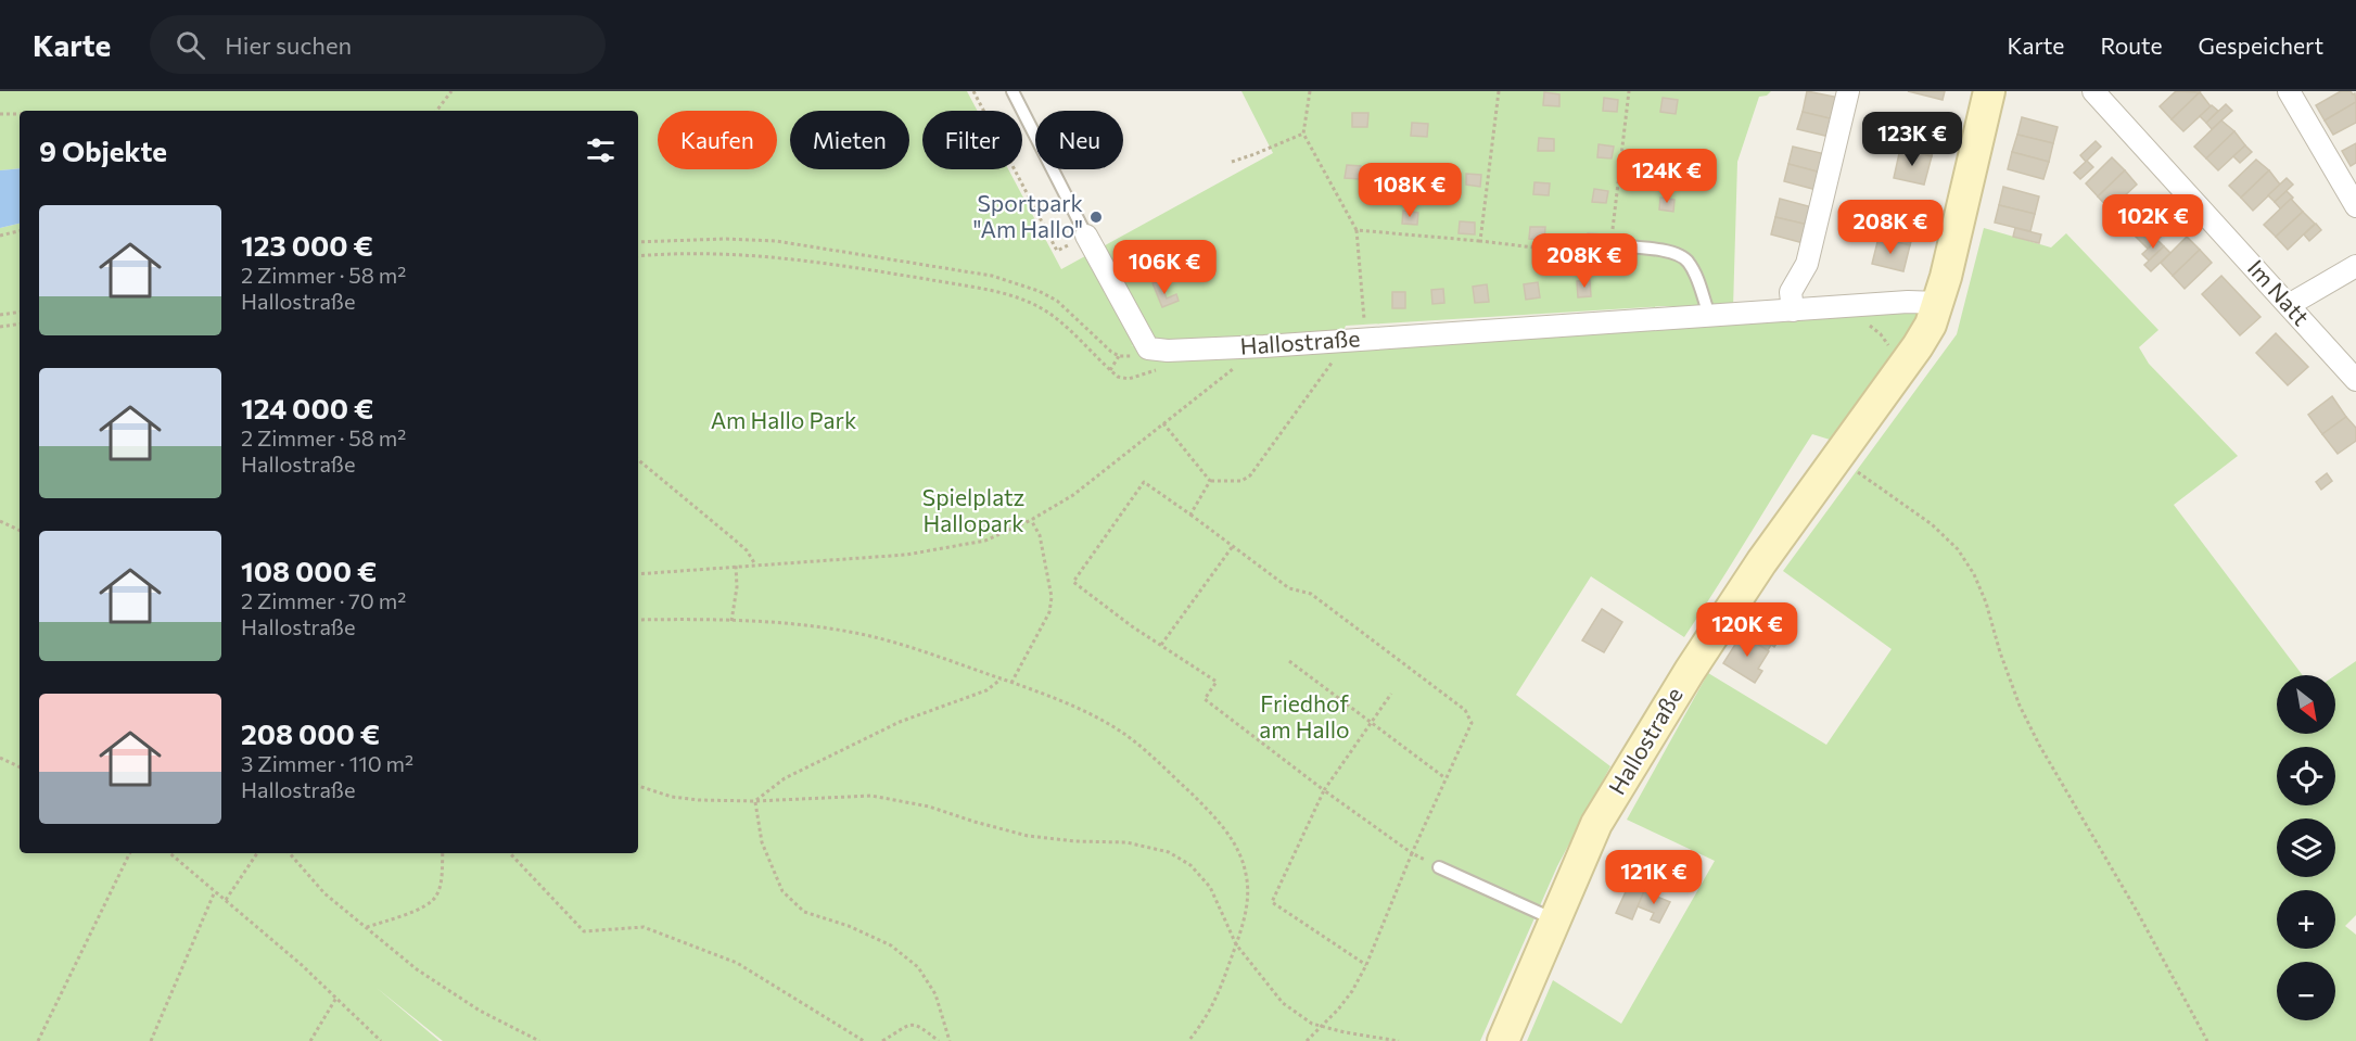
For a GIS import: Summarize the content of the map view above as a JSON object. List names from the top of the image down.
{
  "streets": {
    "main road": ["Hallostraße"],
    "street": ["Im Natt"]
  },
  "parks": ["Am Hallo Park", "Spielplatz Hallopark", "Friedhof am Hallo"],
  "places": ["Sportpark \"Am Hallo\""],
  "north": "bottom right",
  "page": {
    "header": "Karte",
    "search": "Hier suchen",
    "nav": ["Karte", "Route", "Gespeichert"],
    "chip": [
      "Kaufen",
      "Mieten",
      "Filter",
      "Neu"
    ],
    "heading": "9 Objekte",
    "price": [
      "123K €",
      "124K €",
      "108K €",
      "102K €",
      "208K €",
      "208K €",
      "106K €",
      "120K €",
      "121K €"
    ],
    "list": [
      {
        "name": "123 000 €",
        "note": "2 Zimmer · 58 m² · Hallostraße"
      },
      {
        "name": "124 000 €",
        "note": "2 Zimmer · 58 m² · Hallostraße"
      },
      {
        "name": "108 000 €",
        "note": "2 Zimmer · 70 m² · Hallostraße"
      },
      {
        "name": "208 000 €",
        "note": "3 Zimmer · 110 m² · Hallostraße"
      }
    ],
    "map_buttons": ["+", "−"]
  }
}
